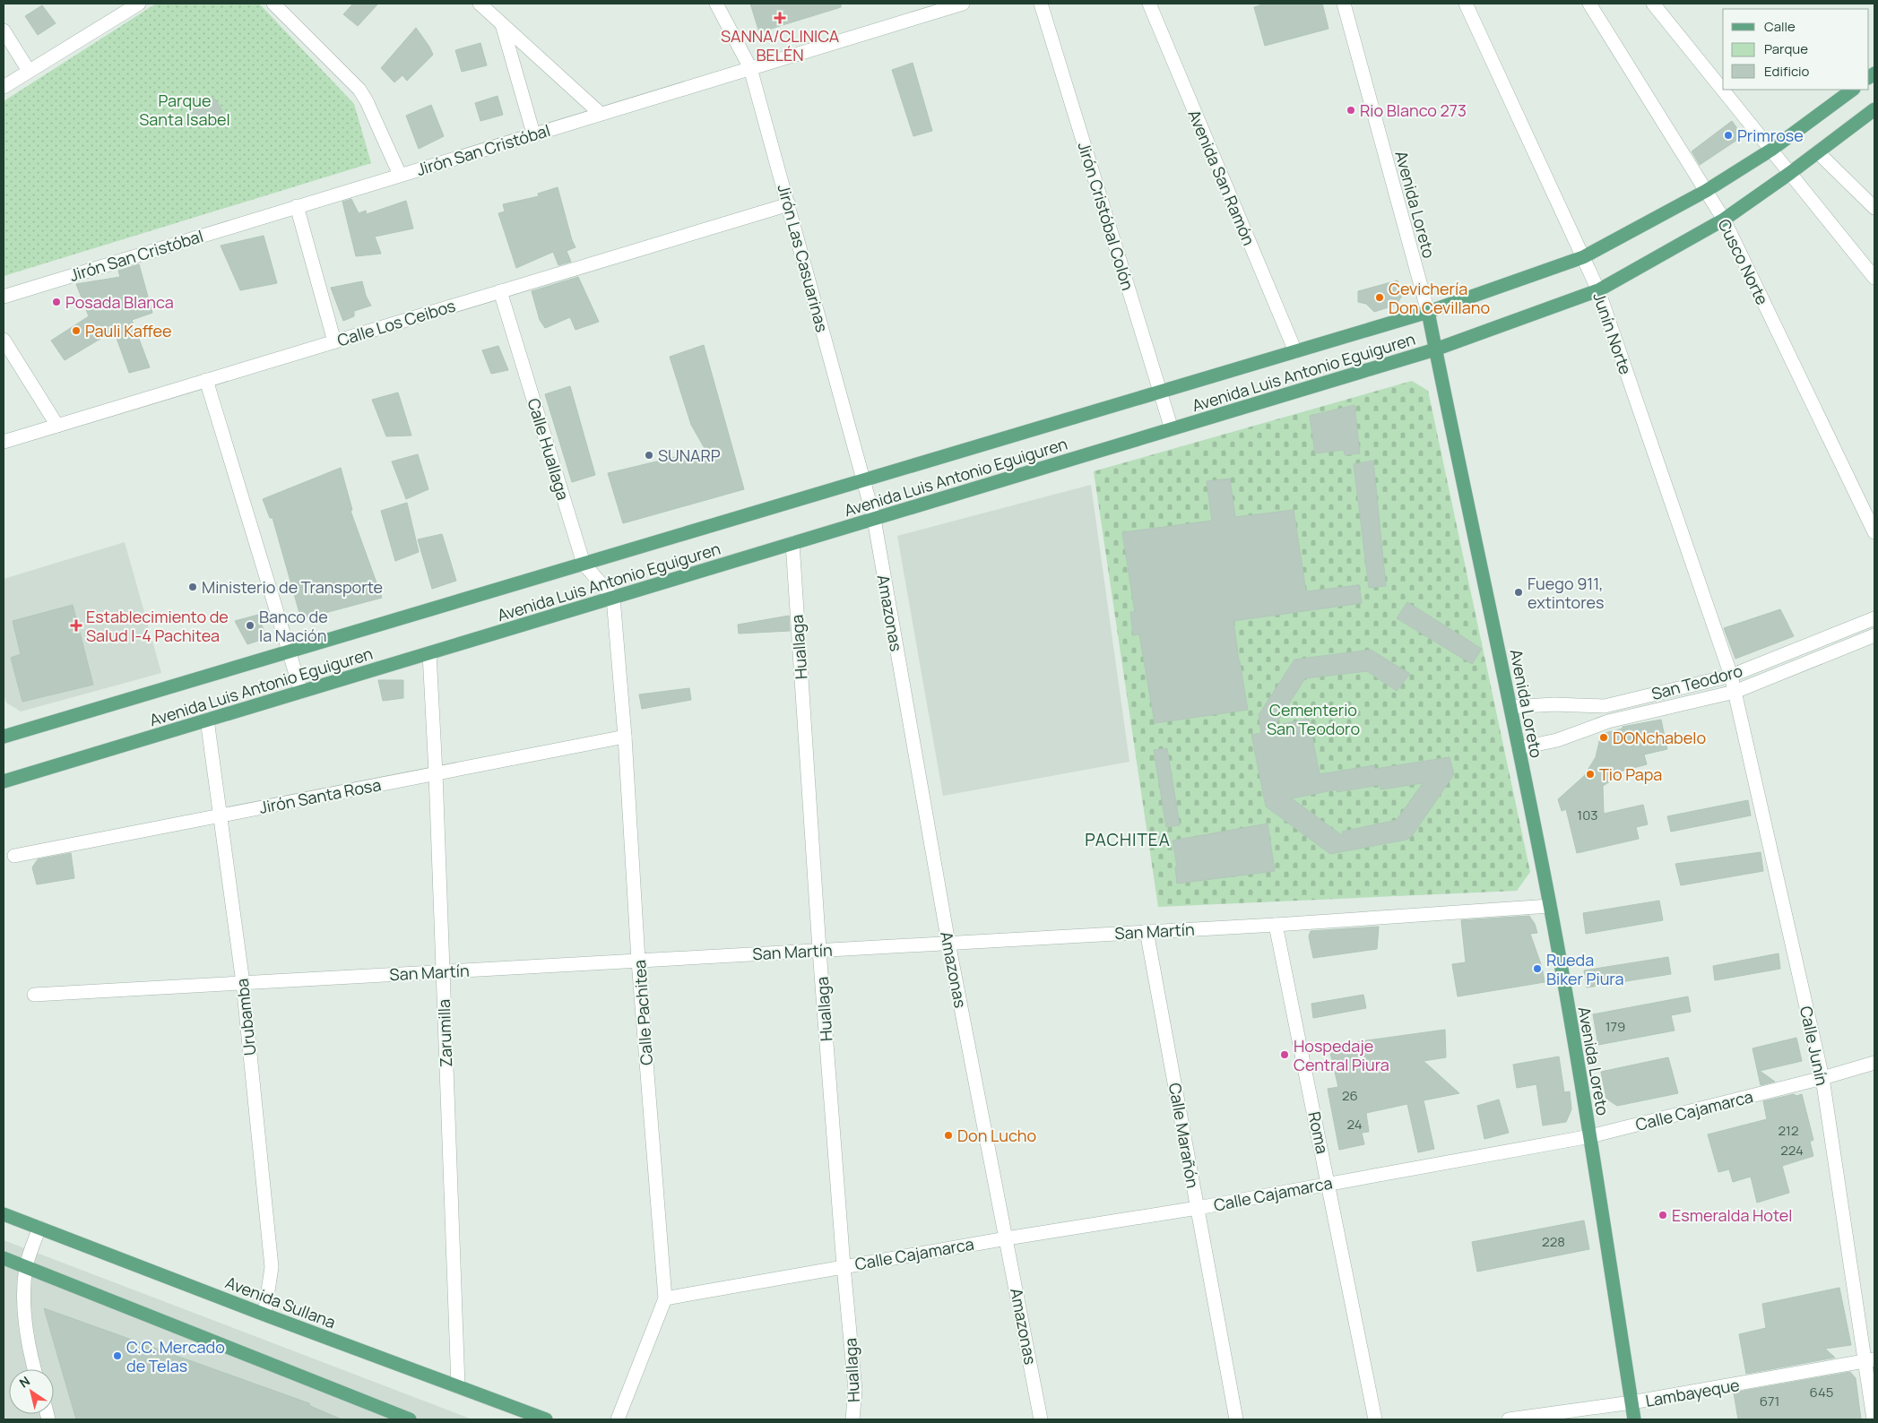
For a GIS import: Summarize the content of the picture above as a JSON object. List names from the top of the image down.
{
  "streets": {
    "main road": ["Avenida Loreto", "Avenida Luis Antonio Eguiguren", "Avenida Sullana"],
    "street": [
      "Jirón San Cristóbal",
      "Avenida San Ramón",
      "Jirón Cristóbal Colón",
      "Jirón Las Casuarinas",
      "Cusco Norte",
      "Calle Los Ceibos",
      "Junín Norte",
      "Calle Huallaga",
      "Amazonas",
      "Huallaga",
      "San Teodoro",
      "Jirón Santa Rosa",
      "San Martín",
      "Calle Pachitea",
      "Urubamba",
      "Zarumilla",
      "Calle Junín",
      "Calle Cajamarca",
      "Roma",
      "Calle Marañón",
      "Lambayeque"
    ]
  },
  "crossings": [
    ["Jirón San Cristóbal", "Jirón Las Casuarinas"],
    ["Avenida San Ramón", "Avenida Luis Antonio Eguiguren"],
    ["Avenida Loreto", "Avenida Luis Antonio Eguiguren"],
    ["Avenida Loreto", "San Teodoro"],
    ["Avenida Loreto", "San Martín"],
    ["Avenida Loreto", "Calle Cajamarca"],
    ["Avenida Loreto", "Lambayeque"],
    ["Jirón Cristóbal Colón", "Avenida Luis Antonio Eguiguren"],
    ["Jirón Las Casuarinas", "Calle Los Ceibos"],
    ["Jirón Las Casuarinas", "Avenida Luis Antonio Eguiguren"],
    ["Jirón Las Casuarinas", "Amazonas"],
    ["Cusco Norte", "Avenida Luis Antonio Eguiguren"],
    ["Calle Los Ceibos", "Calle Huallaga"],
    ["Junín Norte", "Avenida Luis Antonio Eguiguren"],
    ["Junín Norte", "San Teodoro"],
    ["Junín Norte", "Calle Junín"],
    ["Avenida Luis Antonio Eguiguren", "Calle Huallaga"],
    ["Avenida Luis Antonio Eguiguren", "Amazonas"],
    ["Avenida Luis Antonio Eguiguren", "Huallaga"],
    ["Avenida Luis Antonio Eguiguren", "Calle Pachitea"],
    ["Avenida Luis Antonio Eguiguren", "Urubamba"],
    ["Avenida Luis Antonio Eguiguren", "Zarumilla"],
    ["Calle Huallaga", "Calle Pachitea"],
    ["Amazonas", "San Martín"],
    ["Amazonas", "Calle Cajamarca"],
    ["Huallaga", "San Martín"],
    ["Huallaga", "Calle Cajamarca"],
    ["San Teodoro", "Calle Junín"],
    ["Jirón Santa Rosa", "Calle Pachitea"],
    ["Jirón Santa Rosa", "Urubamba"],
    ["Jirón Santa Rosa", "Zarumilla"],
    ["San Martín", "Calle Pachitea"],
    ["San Martín", "Urubamba"],
    ["San Martín", "Zarumilla"],
    ["San Martín", "Roma"],
    ["San Martín", "Calle Marañón"],
    ["Calle Pachitea", "Calle Cajamarca"],
    ["Urubamba", "Avenida Sullana"],
    ["Zarumilla", "Avenida Sullana"],
    ["Calle Junín", "Calle Cajamarca"],
    ["Calle Junín", "Lambayeque"],
    ["Calle Cajamarca", "Roma"],
    ["Calle Cajamarca", "Calle Marañón"]
  ],
  "districts": ["PACHITEA"],
  "parks": ["Parque Santa Isabel", "Cementerio San Teodoro"],
  "places": {
    "health": ["SANNA/CLINICA BELÉN", "Establecimiento de Salud I-4 Pachitea"],
    "other": [
      "Rio Blanco 273",
      "Primrose",
      "Cevichería Don Cevillano",
      "Posada Blanca",
      "Pauli Kaffee",
      "SUNARP",
      "Ministerio de Transporte",
      "Fuego 911, extintores",
      "Banco de la Nación",
      "DONchabelo",
      "Tio Papa",
      "Rueda Biker Piura",
      "Hospedaje Central Piura",
      "Don Lucho",
      "Esmeralda Hotel",
      "C.C. Mercado de Telas"
    ]
  },
  "house_numbers": [
    "103",
    "179",
    "26",
    "24",
    "212",
    "224",
    "228",
    "645",
    "671"
  ],
  "legend": ["Calle", "Parque", "Edificio"],
  "north": "top left"
}
